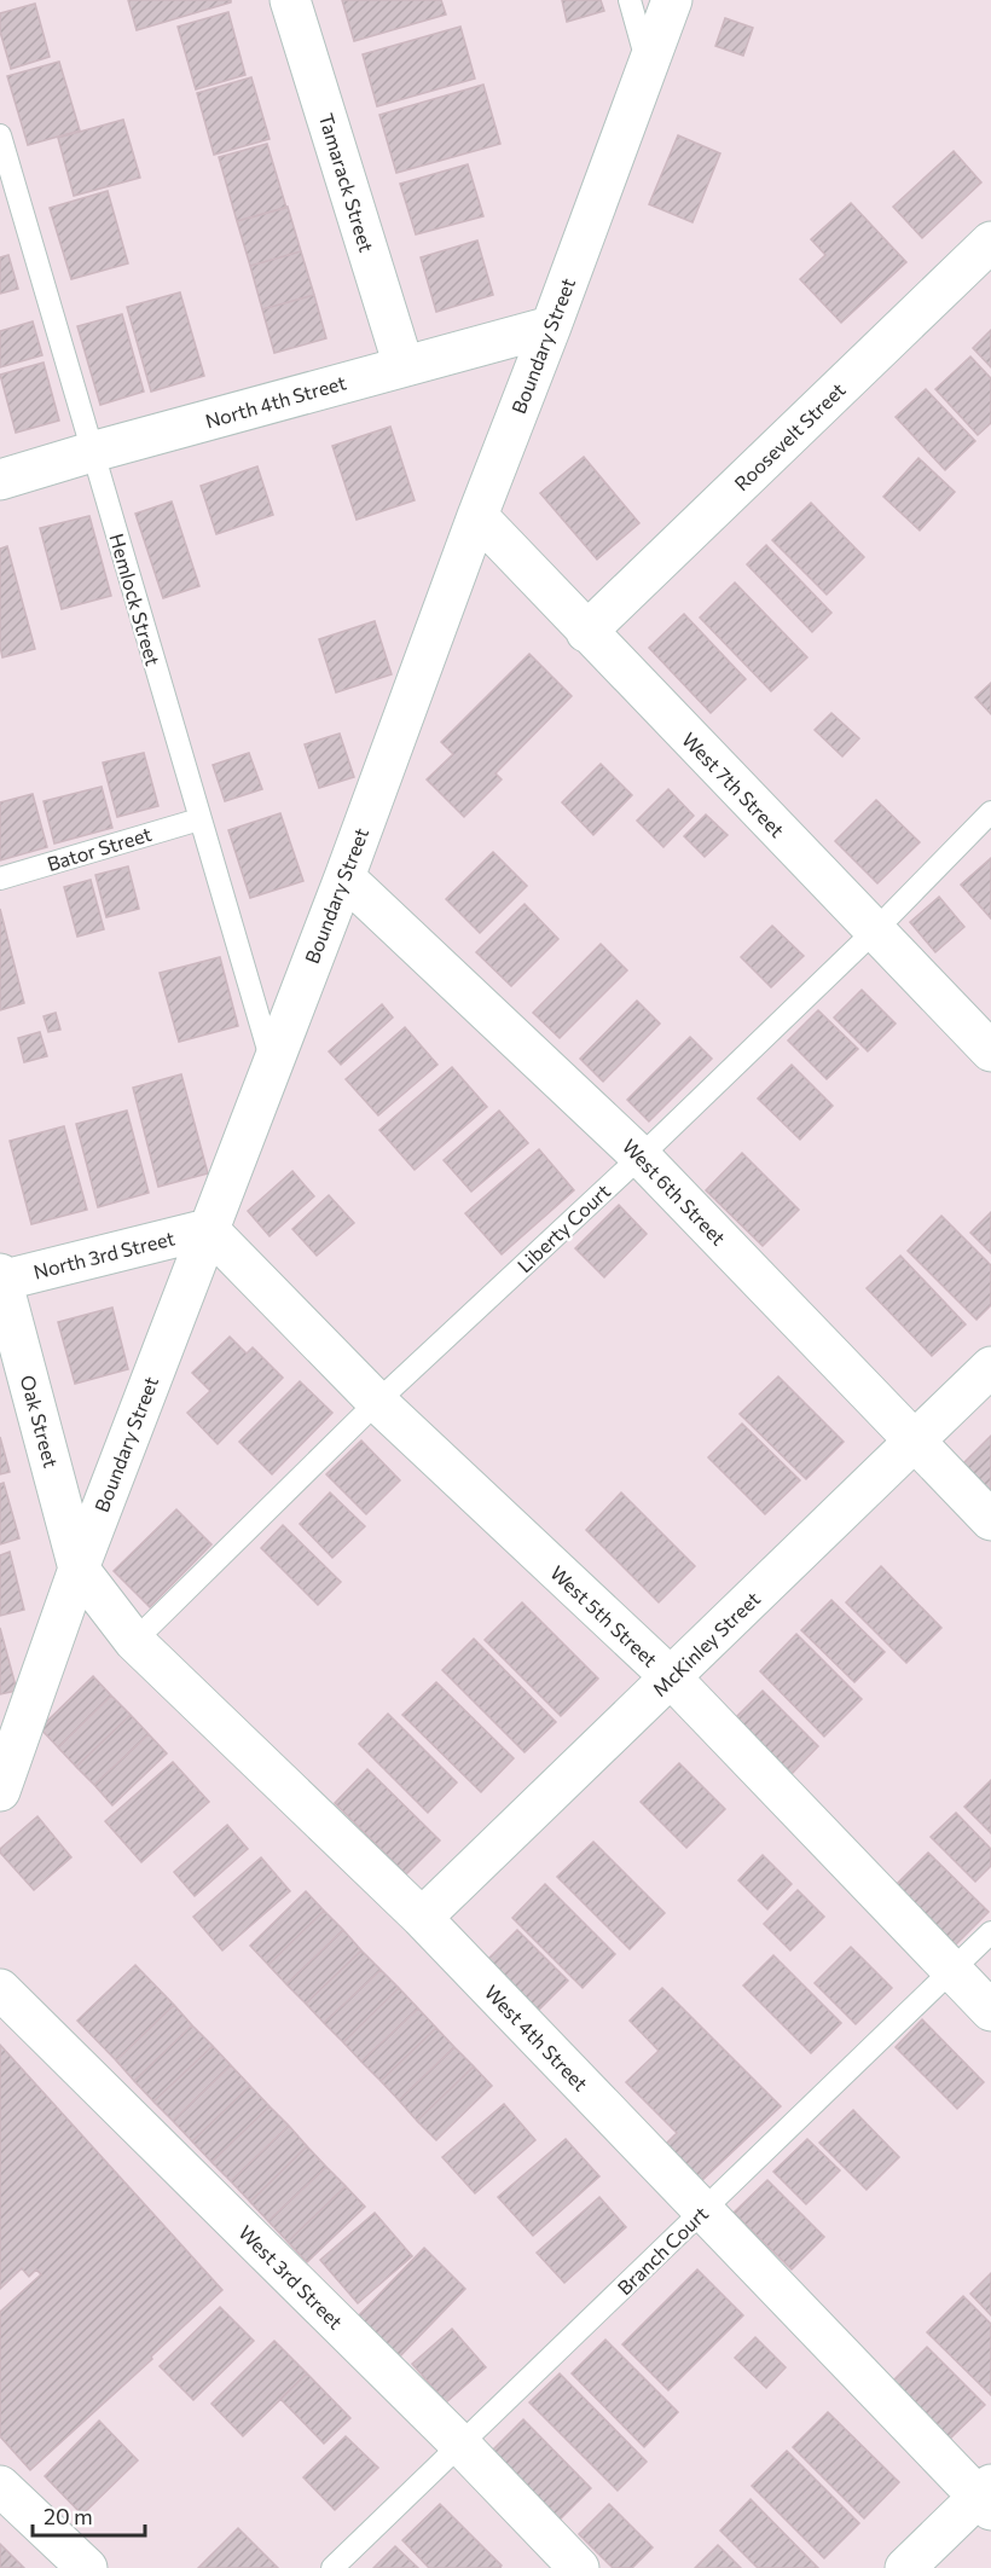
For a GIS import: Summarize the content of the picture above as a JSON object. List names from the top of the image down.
{
  "streets": {
    "street": [
      "Tamarack Street",
      "Boundary Street",
      "North 4th Street",
      "Roosevelt Street",
      "West 7th Street",
      "West 6th Street",
      "North 3rd Street",
      "Oak Street",
      "West 5th Street",
      "McKinley Street",
      "West 4th Street",
      "West 3rd Street"
    ],
    "lane": [
      "Hemlock Street",
      "Bator Street",
      "Liberty Court",
      "Branch Court"
    ]
  },
  "crossings": [
    ["Tamarack Street", "North 4th Street"],
    ["Boundary Street", "North 4th Street"],
    ["Boundary Street", "Hemlock Street"],
    ["Boundary Street", "West 7th Street"],
    ["Boundary Street", "West 6th Street"],
    ["Boundary Street", "North 3rd Street"],
    ["Boundary Street", "Oak Street"],
    ["Boundary Street", "West 5th Street"],
    ["Boundary Street", "West 4th Street"],
    ["North 4th Street", "Hemlock Street"],
    ["Roosevelt Street", "West 7th Street"],
    ["Hemlock Street", "Bator Street"],
    ["West 7th Street", "Liberty Court"],
    ["West 6th Street", "Liberty Court"],
    ["West 6th Street", "McKinley Street"],
    ["Liberty Court", "West 5th Street"],
    ["Liberty Court", "West 4th Street"],
    ["North 3rd Street", "Oak Street"],
    ["North 3rd Street", "West 5th Street"],
    ["Oak Street", "West 4th Street"],
    ["West 5th Street", "McKinley Street"],
    ["West 5th Street", "Branch Court"],
    ["McKinley Street", "West 4th Street"],
    ["West 4th Street", "Branch Court"],
    ["Branch Court", "West 3rd Street"]
  ],
  "scale_bar": "20 m"
}
